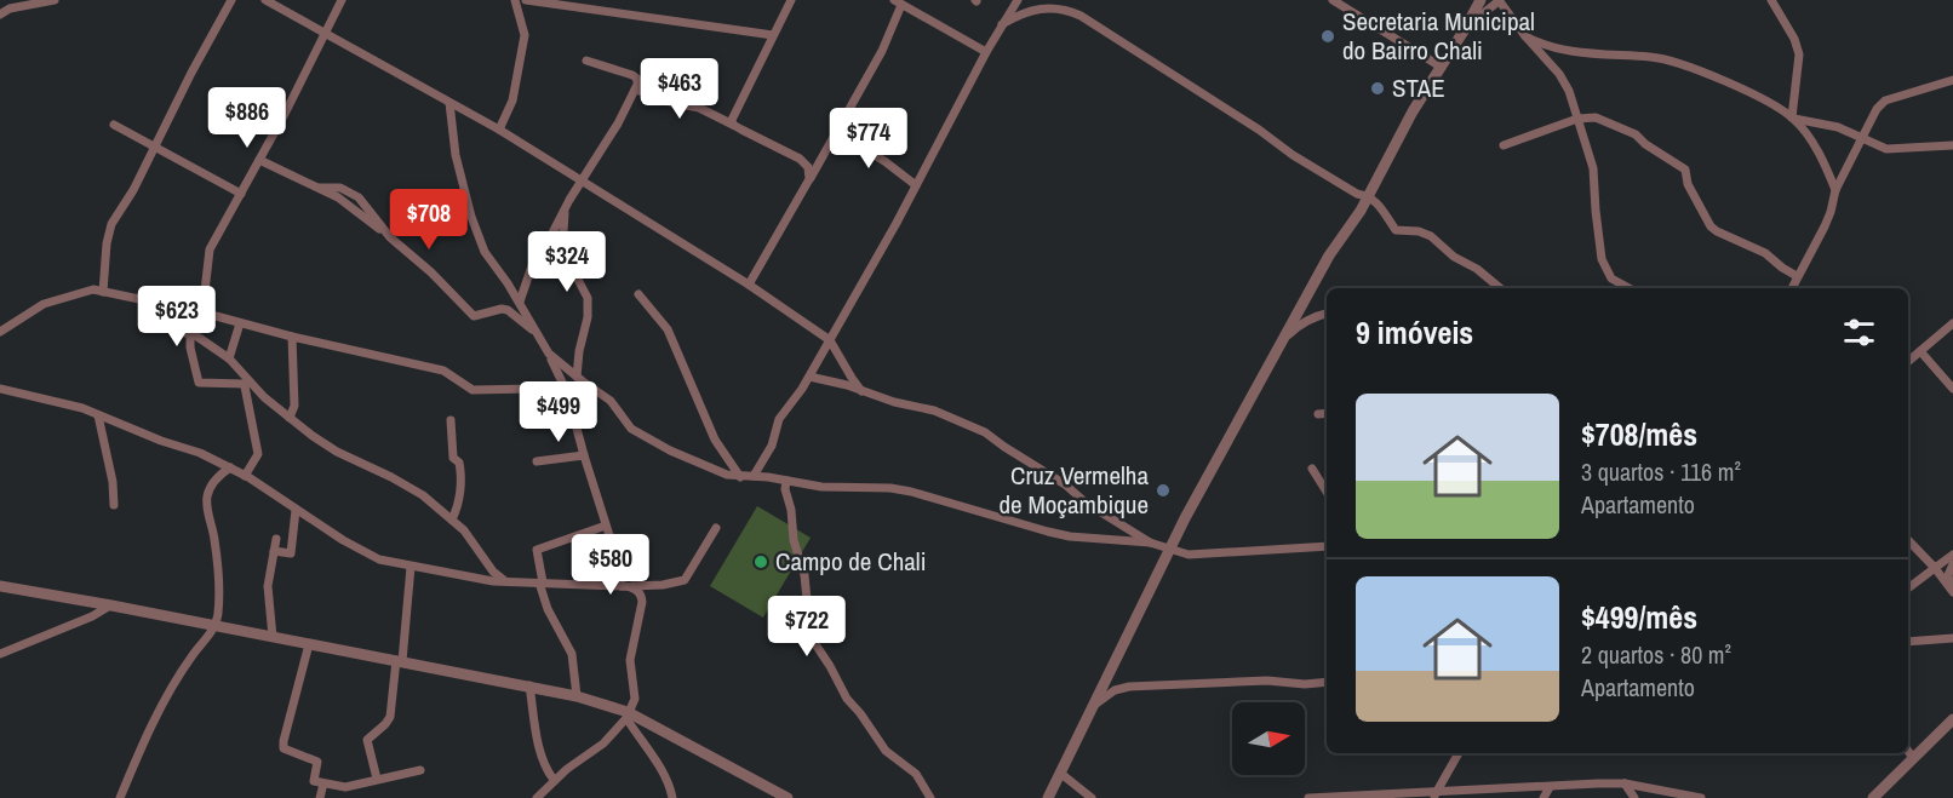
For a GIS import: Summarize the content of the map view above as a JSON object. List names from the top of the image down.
{
  "places": [
    "Secretaria Municipal do Bairro Chali",
    "STAE",
    "Cruz Vermelha de Moçambique",
    "Campo de Chali"
  ],
  "north": "right",
  "page": {
    "price": [
      "$463",
      "$886",
      "$774",
      "$708",
      "$324",
      "$623",
      "$499",
      "$580",
      "$722"
    ],
    "heading": "9 imóveis",
    "list": [
      {
        "name": "$708/mês",
        "note": "3 quartos · 116 m² · Apartamento"
      },
      {
        "name": "$499/mês",
        "note": "2 quartos · 80 m² · Apartamento"
      }
    ]
  }
}
